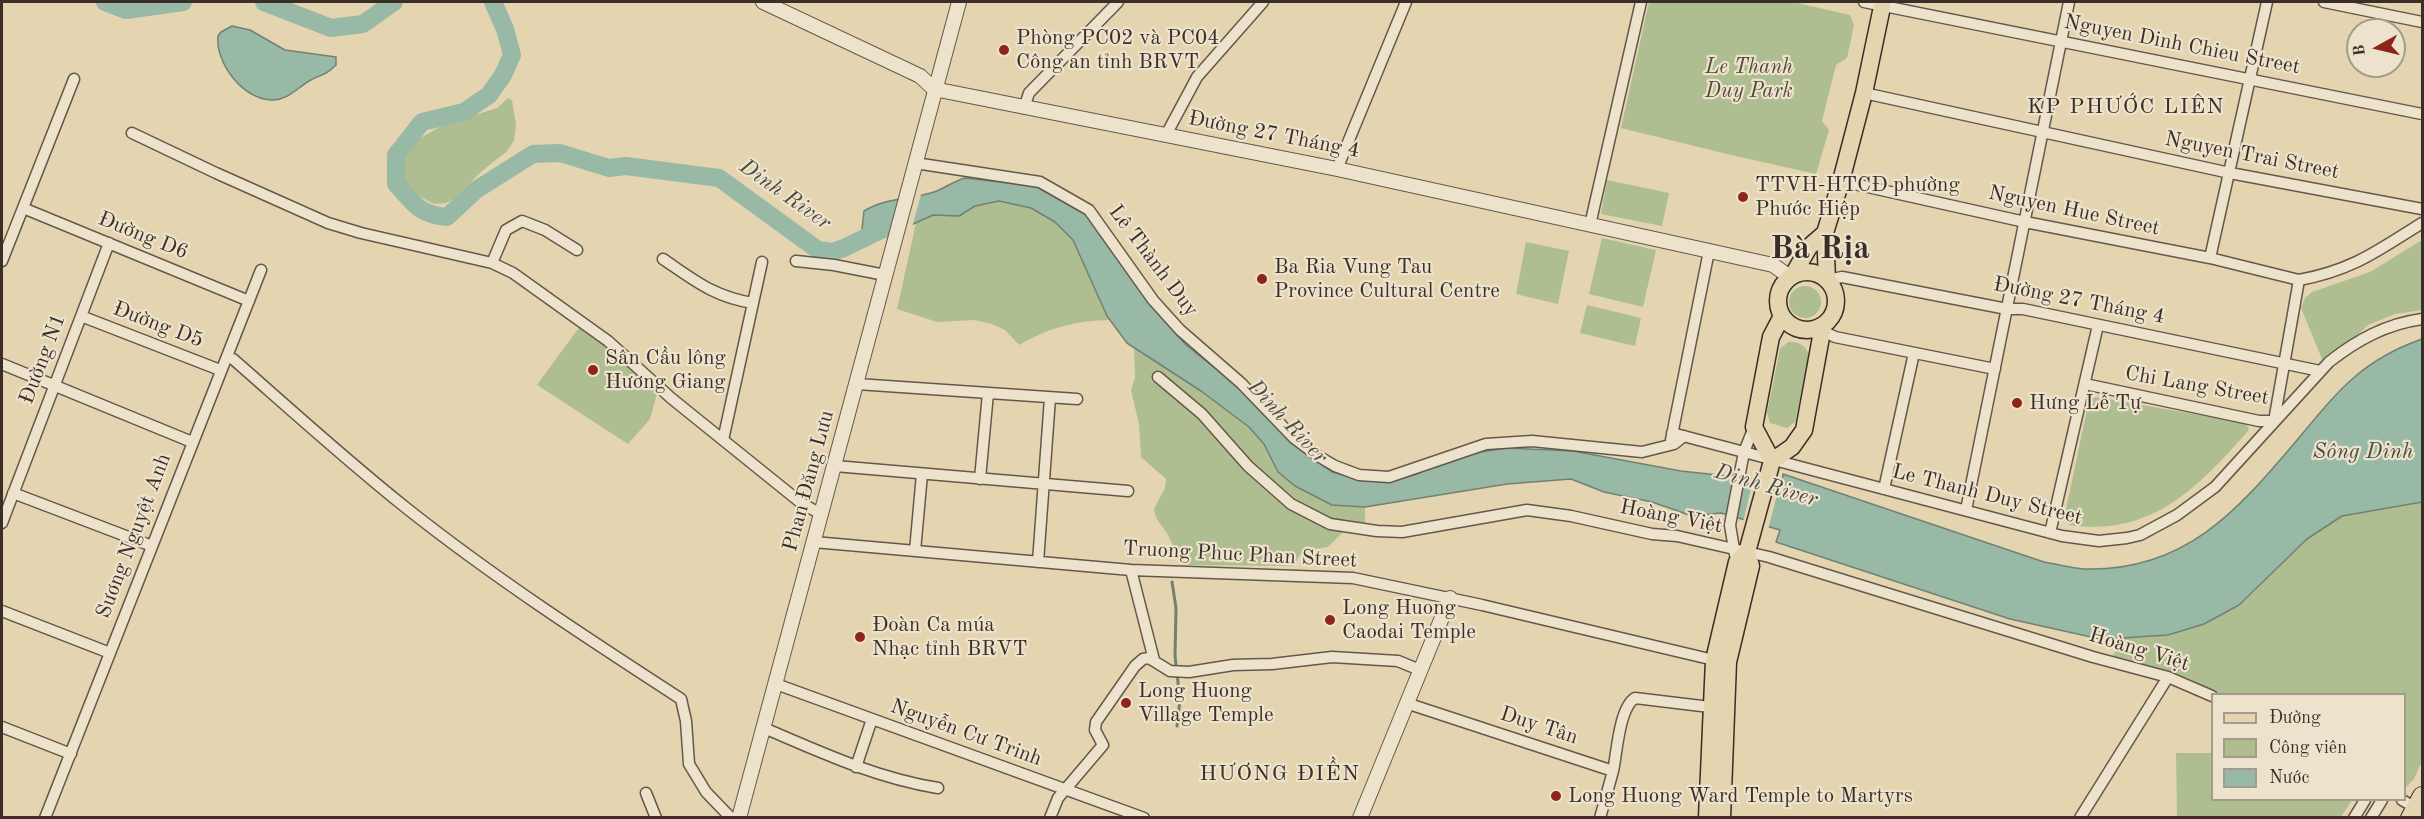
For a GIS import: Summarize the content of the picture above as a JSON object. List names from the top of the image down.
{
  "streets": {
    "street": [
      "Nguyen Dinh Chieu Street",
      "Đường 27 Tháng 4",
      "Nguyen Trai Street",
      "Nguyen Hue Street",
      "Đường D6",
      "Lê Thành Duy",
      "Đường D5",
      "Đường N1",
      "Chi Lang Street",
      "Phan Đăng Lưu",
      "Le Thanh Duy Street",
      "Hoàng Việt",
      "Sương Nguyệt Anh",
      "Truong Phuc Phan Street",
      "Duy Tân",
      "Nguyễn Cư Trinh"
    ]
  },
  "crossings": [
    ["Đường 27 Tháng 4", "Chi Lang Street"],
    ["Đường 27 Tháng 4", "Phan Đăng Lưu"],
    ["Đường 27 Tháng 4", "Le Thanh Duy Street"],
    ["Nguyen Hue Street", "Chi Lang Street"],
    ["Đường D6", "Đường N1"],
    ["Đường D6", "Sương Nguyệt Anh"],
    ["Lê Thành Duy", "Phan Đăng Lưu"],
    ["Lê Thành Duy", "Le Thanh Duy Street"],
    ["Đường D5", "Đường N1"],
    ["Đường D5", "Sương Nguyệt Anh"],
    ["Chi Lang Street", "Le Thanh Duy Street"],
    ["Phan Đăng Lưu", "Truong Phuc Phan Street"],
    ["Phan Đăng Lưu", "Nguyễn Cư Trinh"]
  ],
  "districts": ["KP PHƯỚC LIÊN", "Bà Rịa", "HƯƠNG ĐIỀN"],
  "water": ["Dinh River", "Sông Dinh"],
  "parks": ["Le Thanh Duy Park"],
  "places": [
    "Phòng PC02 và PC04 Công an tỉnh BRVT",
    "TTVH-HTCĐ phường Phước Hiệp",
    "Ba Ria Vung Tau Province Cultural Centre",
    "Sân Cầu lông Hương Giang",
    "Hưng Lễ Tự",
    "Long Huong Caodai Temple",
    "Đoàn Ca múa Nhạc tỉnh BRVT",
    "Long Huong Village Temple",
    "Long Huong Ward Temple to Martyrs"
  ],
  "legend": ["Đường", "Công viên", "Nước"],
  "north": "left"
}
